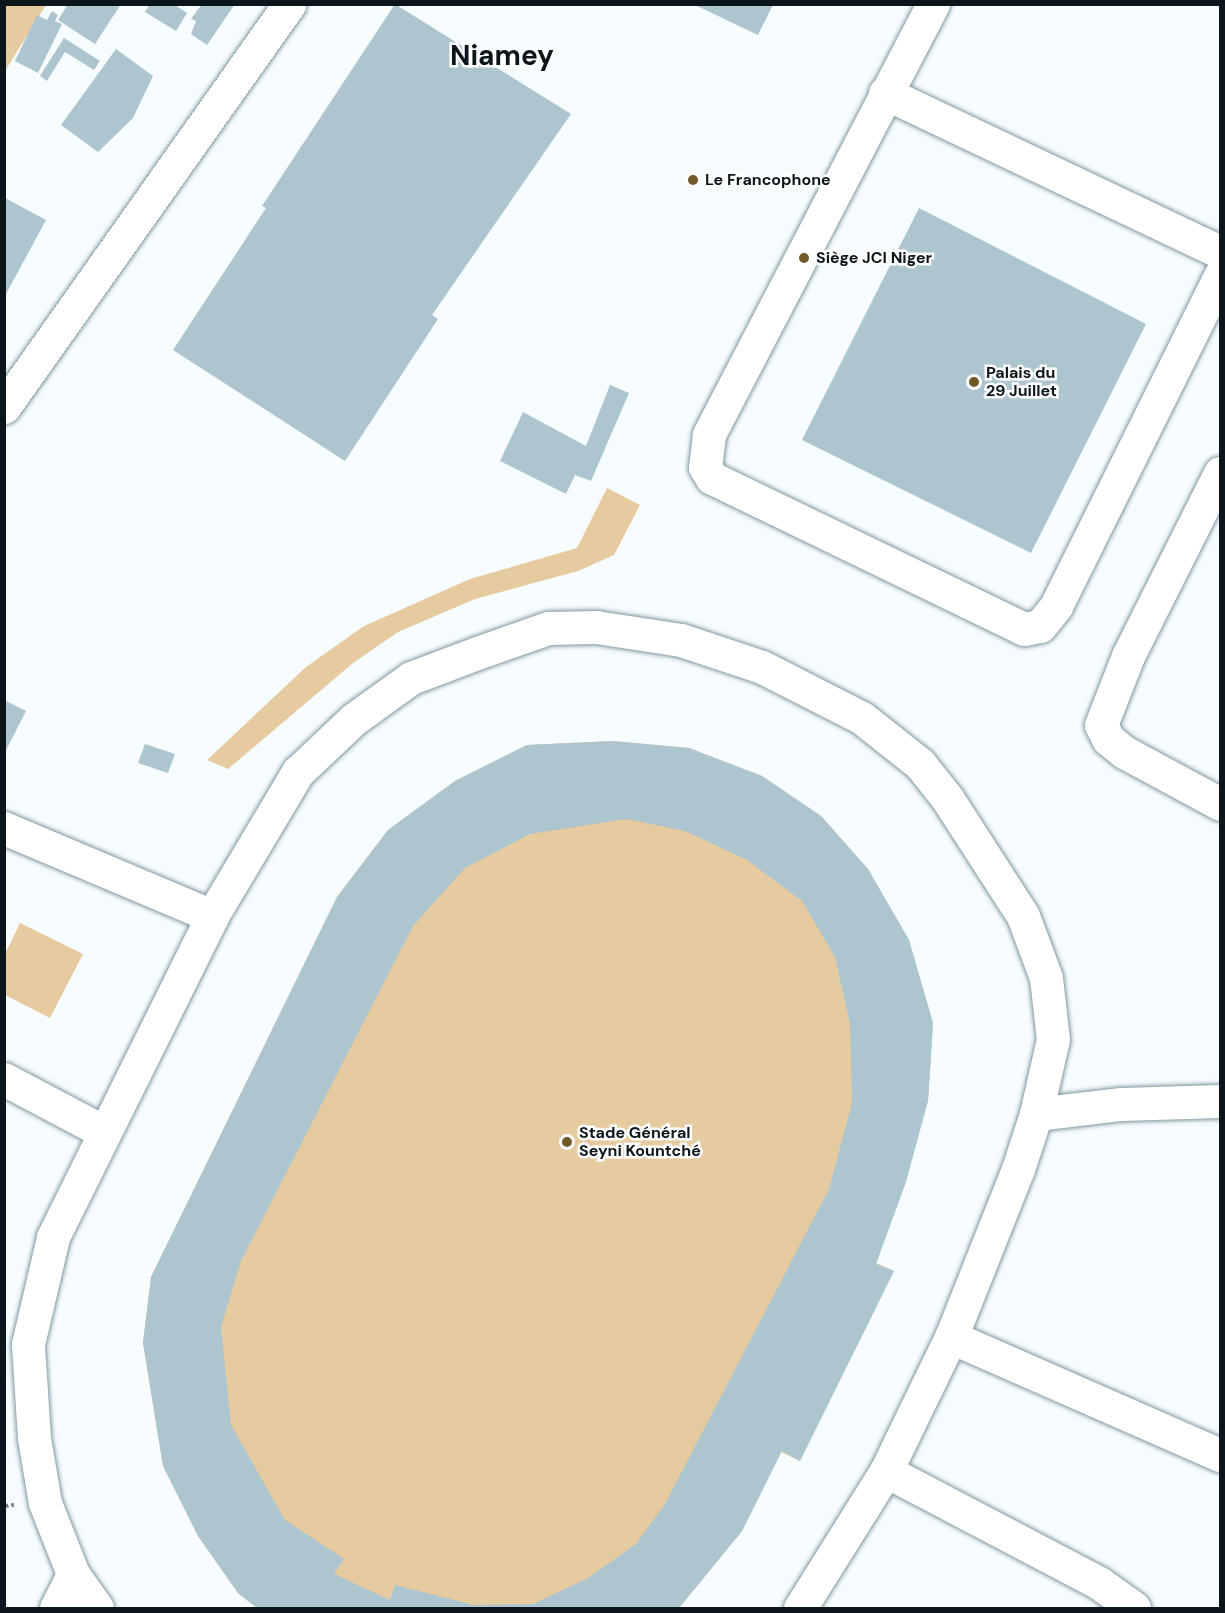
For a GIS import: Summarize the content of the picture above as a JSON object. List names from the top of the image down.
{
  "districts": ["Niamey"],
  "places": [
    "Le Francophone",
    "Siège JCI Niger",
    "Palais du 29 Juillet",
    "Stade Général Seyni Kountché"
  ]
}
